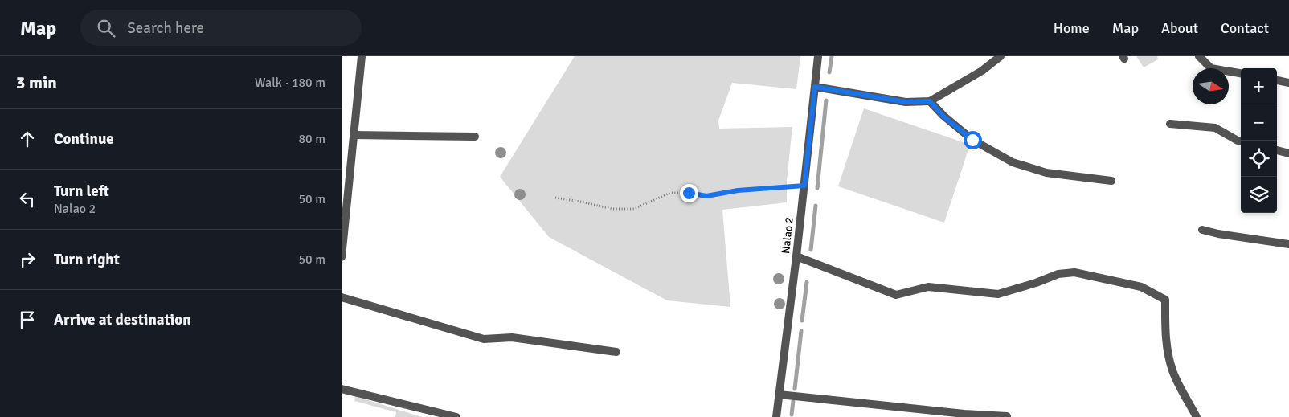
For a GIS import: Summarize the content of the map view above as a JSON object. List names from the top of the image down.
{
  "streets": {
    "street": ["Nalao 2"]
  },
  "north": "right",
  "page": {
    "header": "Map",
    "search": "Search here",
    "nav": [
      "Home",
      "Map",
      "About",
      "Contact"
    ],
    "heading": ["3 min", "Walk · 180 m"],
    "map_buttons": ["+", "−"],
    "list": [
      ["Continue", "80 m"],
      ["Turn left", "Nalao 2", "50 m"],
      ["Turn right", "50 m"],
      "Arrive at destination"
    ]
  }
}
